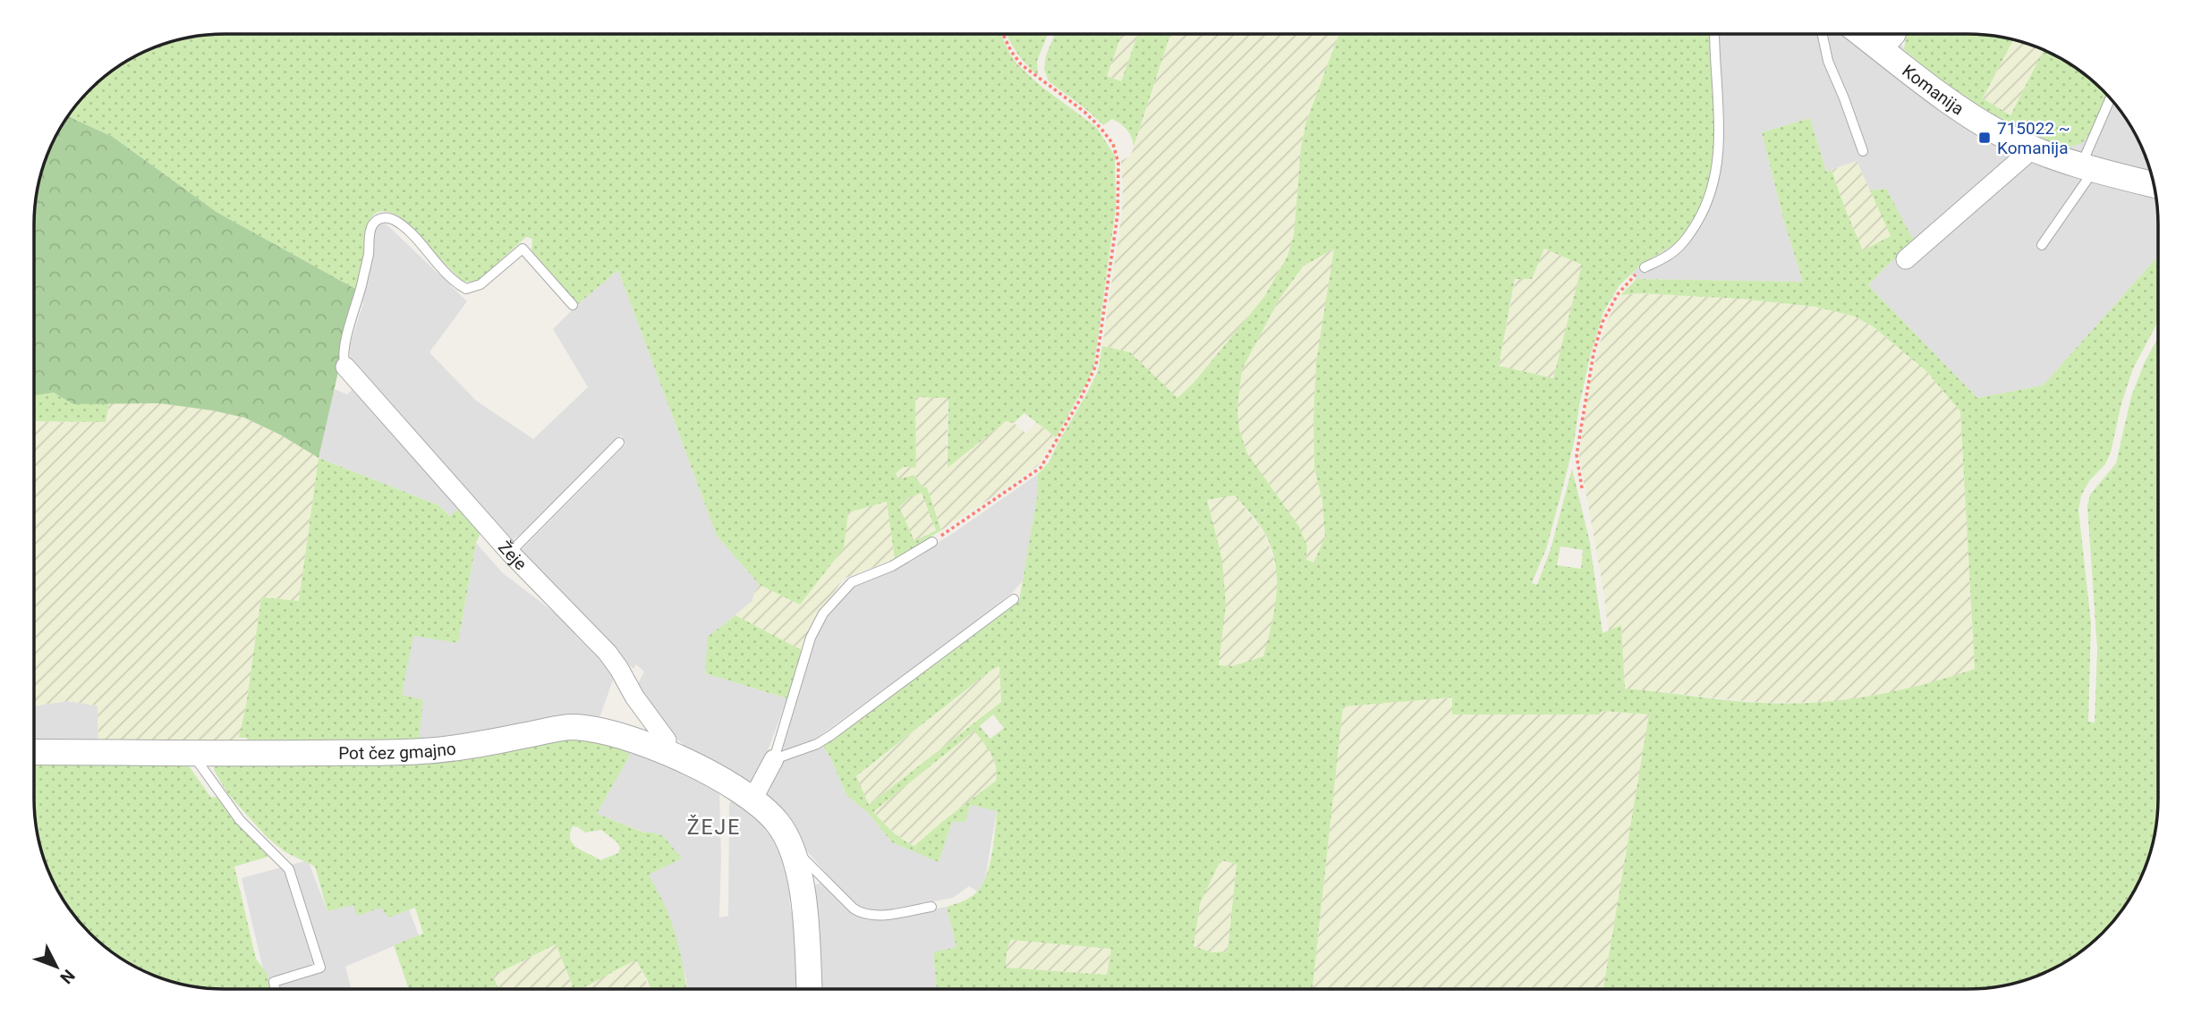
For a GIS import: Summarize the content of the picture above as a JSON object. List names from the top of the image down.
{
  "streets": {
    "street": ["Komanija", "Žeje", "Pot čez gmajno"]
  },
  "crossings": [
    ["Žeje", "Pot čez gmajno"]
  ],
  "districts": ["ŽEJE"],
  "places": {
    "transit": ["715022 ~ Komanija"]
  },
  "north": "bottom right"
}
